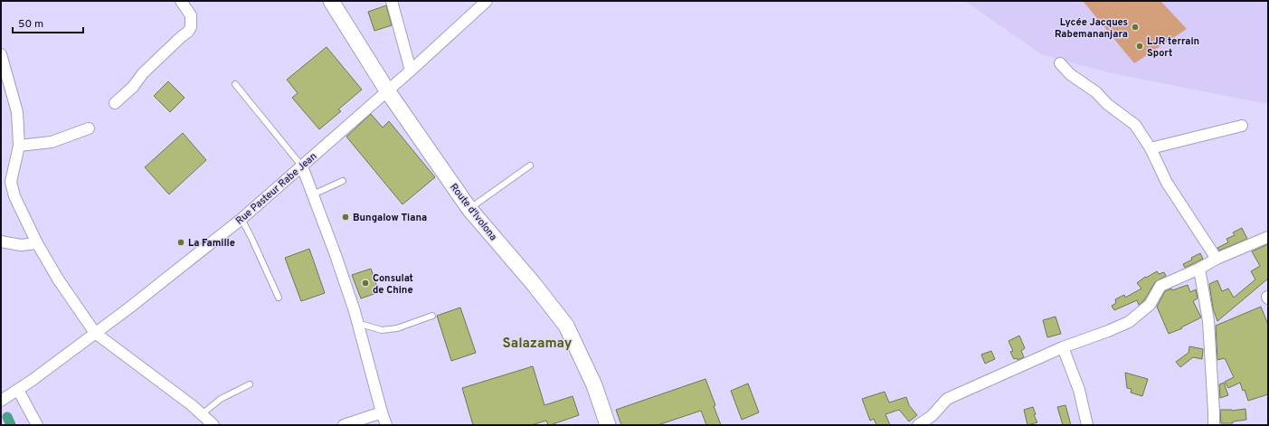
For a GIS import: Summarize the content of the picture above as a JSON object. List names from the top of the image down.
{
  "streets": {
    "main road": ["Route d'Ivolona"],
    "street": ["Rue Pasteur Rabe Jean"]
  },
  "crossings": [
    ["Rue Pasteur Rabe Jean", "Route d'Ivolona"]
  ],
  "districts": ["Salazamay"],
  "places": [
    "Lycée Jacques Rabemananjara",
    "LJR terrain Sport",
    "Bungalow Tiana",
    "La Famille",
    "Consulat de Chine"
  ],
  "scale_bar": "50 m"
}
